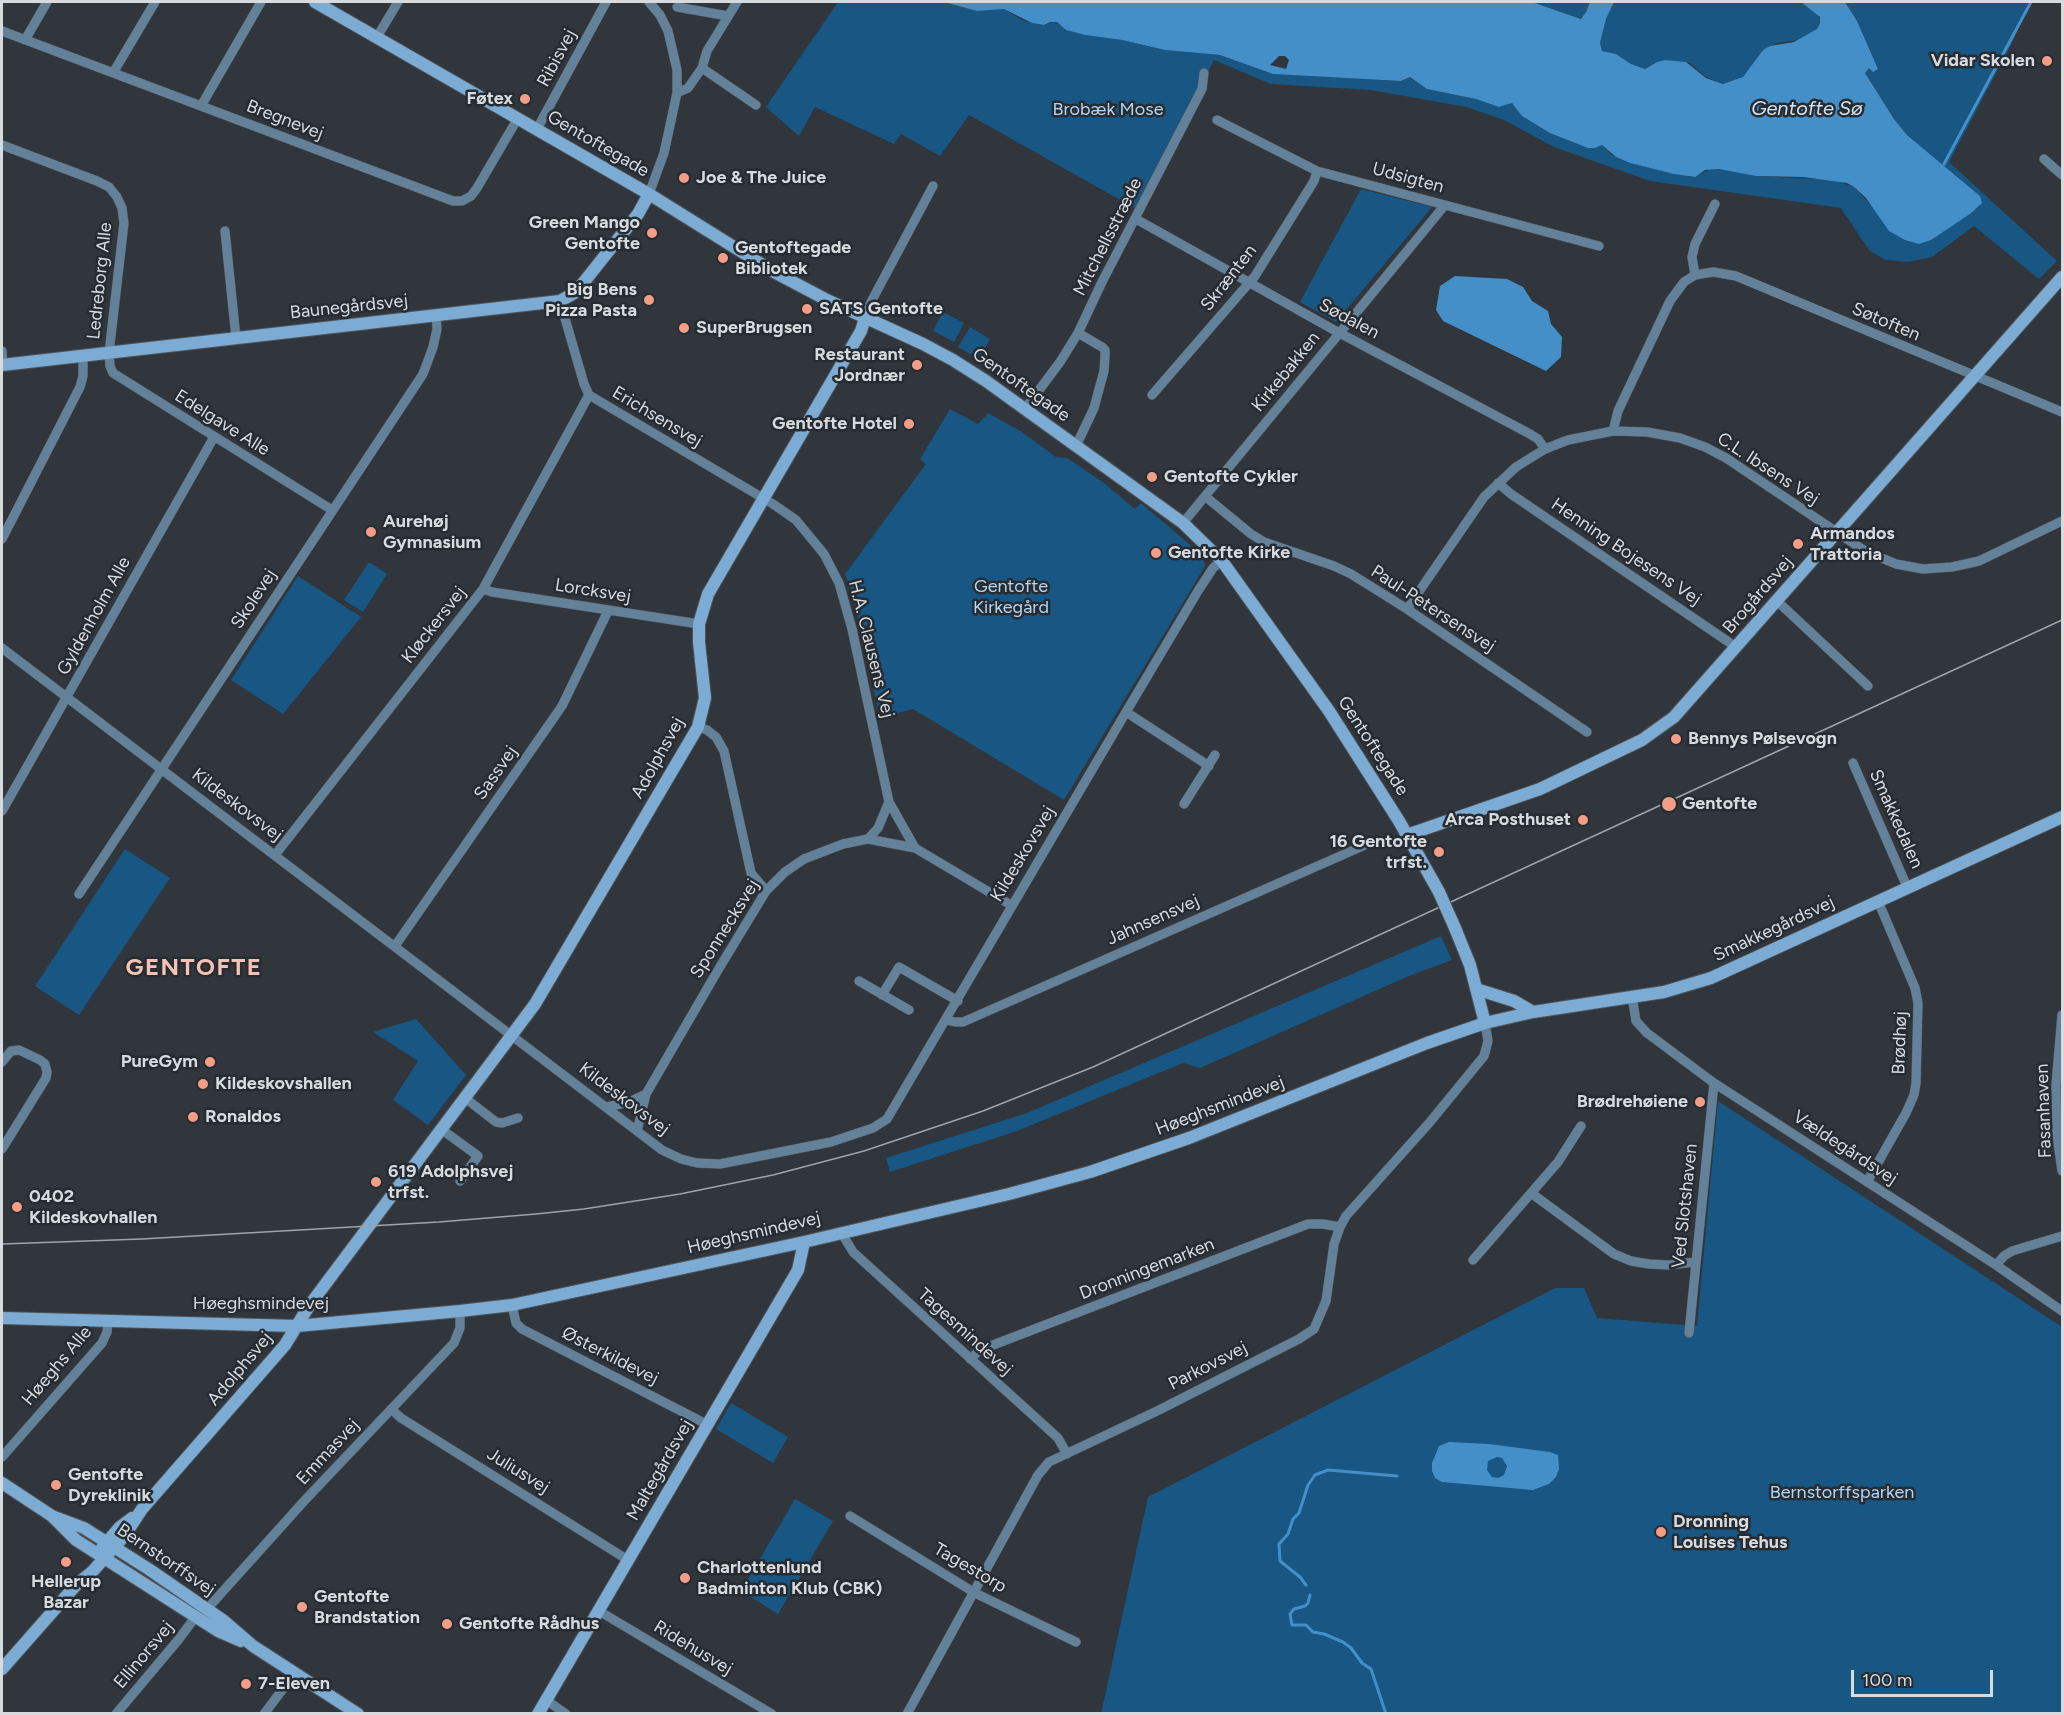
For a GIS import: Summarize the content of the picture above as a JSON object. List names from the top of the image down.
{
  "streets": {
    "street": [
      "Ribisvej",
      "Bregnevej",
      "Gentoftegade",
      "Udsigten",
      "Mitchellsstræde",
      "Skrænten",
      "Ledreborg Alle",
      "Baunegårdsvej",
      "Sødalen",
      "Søtoften",
      "Kirkebakken",
      "Erichsensvej",
      "Edelgave Alle",
      "C.L. Ibsens Vej",
      "Henning Bojesens Vej",
      "Lorcksvej",
      "Brogårdsvej",
      "Skolevej",
      "Paul-Petersensvej",
      "Gyldenholm Alle",
      "Kløckersvej",
      "H.A. Clausens Vej",
      "Adolphsvej",
      "Sassvej",
      "Kildeskovsvej",
      "Smakkedalen",
      "Jahnsensvej",
      "Sponnecksvej",
      "Smakkegårdsvej",
      "Brødhøj",
      "Høeghsmindevej",
      "Fasanhaven",
      "Vældegårdsvej",
      "Ved Slotshaven",
      "Dronningemarken",
      "Tagesmindevej",
      "Østerkildevej",
      "Høeghs Alle",
      "Parkovsvej",
      "Emmasvej",
      "Maltegårdsvej",
      "Juliusvej",
      "Bernstorffsvej",
      "Tagestorp",
      "Ridehusvej",
      "Ellinorsvej"
    ]
  },
  "crossings": [
    ["Ribisvej", "Gentoftegade"],
    ["Bregnevej", "Gentoftegade"],
    ["Gentoftegade", "Mitchellsstræde"],
    ["Gentoftegade", "Baunegårdsvej"],
    ["Gentoftegade", "Kirkebakken"],
    ["Gentoftegade", "Brogårdsvej"],
    ["Gentoftegade", "Adolphsvej"],
    ["Gentoftegade", "Kildeskovsvej"],
    ["Gentoftegade", "Smakkegårdsvej"],
    ["Gentoftegade", "Høeghsmindevej"],
    ["Gentoftegade", "Parkovsvej"],
    ["Udsigten", "Skrænten"],
    ["Udsigten", "Kirkebakken"],
    ["Mitchellsstræde", "Sødalen"],
    ["Skrænten", "Sødalen"],
    ["Ledreborg Alle", "Baunegårdsvej"],
    ["Ledreborg Alle", "Edelgave Alle"],
    ["Baunegårdsvej", "Erichsensvej"],
    ["Baunegårdsvej", "Edelgave Alle"],
    ["Baunegårdsvej", "Skolevej"],
    ["Sødalen", "Kirkebakken"],
    ["Sødalen", "C.L. Ibsens Vej"],
    ["Søtoften", "Brogårdsvej"],
    ["Kirkebakken", "Paul-Petersensvej"],
    ["Erichsensvej", "Kløckersvej"],
    ["Erichsensvej", "H.A. Clausens Vej"],
    ["Erichsensvej", "Adolphsvej"],
    ["Edelgave Alle", "Skolevej"],
    ["Edelgave Alle", "Gyldenholm Alle"],
    ["C.L. Ibsens Vej", "Henning Bojesens Vej"],
    ["C.L. Ibsens Vej", "Brogårdsvej"],
    ["C.L. Ibsens Vej", "Paul-Petersensvej"],
    ["Henning Bojesens Vej", "Brogårdsvej"],
    ["Lorcksvej", "Kløckersvej"],
    ["Lorcksvej", "Adolphsvej"],
    ["Lorcksvej", "Sassvej"],
    ["Skolevej", "Kildeskovsvej"],
    ["Gyldenholm Alle", "Kildeskovsvej"],
    ["Kløckersvej", "Kildeskovsvej"],
    ["H.A. Clausens Vej", "Adolphsvej"],
    ["H.A. Clausens Vej", "Kildeskovsvej"],
    ["H.A. Clausens Vej", "Sponnecksvej"],
    ["Adolphsvej", "Kildeskovsvej"],
    ["Adolphsvej", "Høeghsmindevej"],
    ["Adolphsvej", "Bernstorffsvej"],
    ["Sassvej", "Kildeskovsvej"],
    ["Kildeskovsvej", "Jahnsensvej"],
    ["Kildeskovsvej", "Sponnecksvej"],
    ["Smakkedalen", "Smakkegårdsvej"],
    ["Smakkegårdsvej", "Brødhøj"],
    ["Smakkegårdsvej", "Høeghsmindevej"],
    ["Smakkegårdsvej", "Vældegårdsvej"],
    ["Smakkegårdsvej", "Parkovsvej"],
    ["Brødhøj", "Vældegårdsvej"],
    ["Høeghsmindevej", "Tagesmindevej"],
    ["Høeghsmindevej", "Østerkildevej"],
    ["Høeghsmindevej", "Høeghs Alle"],
    ["Høeghsmindevej", "Parkovsvej"],
    ["Høeghsmindevej", "Emmasvej"],
    ["Høeghsmindevej", "Maltegårdsvej"],
    ["Vældegårdsvej", "Ved Slotshaven"],
    ["Dronningemarken", "Tagesmindevej"],
    ["Dronningemarken", "Parkovsvej"],
    ["Tagesmindevej", "Parkovsvej"],
    ["Østerkildevej", "Maltegårdsvej"],
    ["Parkovsvej", "Tagestorp"],
    ["Emmasvej", "Juliusvej"],
    ["Emmasvej", "Bernstorffsvej"],
    ["Maltegårdsvej", "Juliusvej"],
    ["Maltegårdsvej", "Ridehusvej"],
    ["Bernstorffsvej", "Ellinorsvej"]
  ],
  "districts": ["GENTOFTE"],
  "water": ["Gentofte Sø"],
  "parks": ["Brobæk Mose", "Gentofte Kirkegård", "Bernstorffsparken"],
  "places": [
    "Vidar Skolen",
    "Føtex",
    "Joe & The Juice",
    "Green Mango Gentofte",
    "Gentoftegade Bibliotek",
    "Big Bens Pizza Pasta",
    "SATS Gentofte",
    "SuperBrugsen",
    "Restaurant Jordnær",
    "Gentofte Hotel",
    "Gentofte Cykler",
    "Aurehøj Gymnasium",
    "Armandos Trattoria",
    "Gentofte Kirke",
    "Bennys Pølsevogn",
    "Gentofte",
    "Arca Posthuset",
    "16 Gentofte trfst.",
    "PureGym",
    "Kildeskovshallen",
    "Brødrehøiene",
    "Ronaldos",
    "619 Adolphsvej trfst.",
    "0402 Kildeskovhallen",
    "Gentofte Dyreklinik",
    "Dronning Louises Tehus",
    "Hellerup Bazar",
    "Charlottenlund Badminton Klub (CBK)",
    "Gentofte Brandstation",
    "Gentofte Rådhus",
    "7-Eleven"
  ],
  "scale_bar": "100 m"
}
